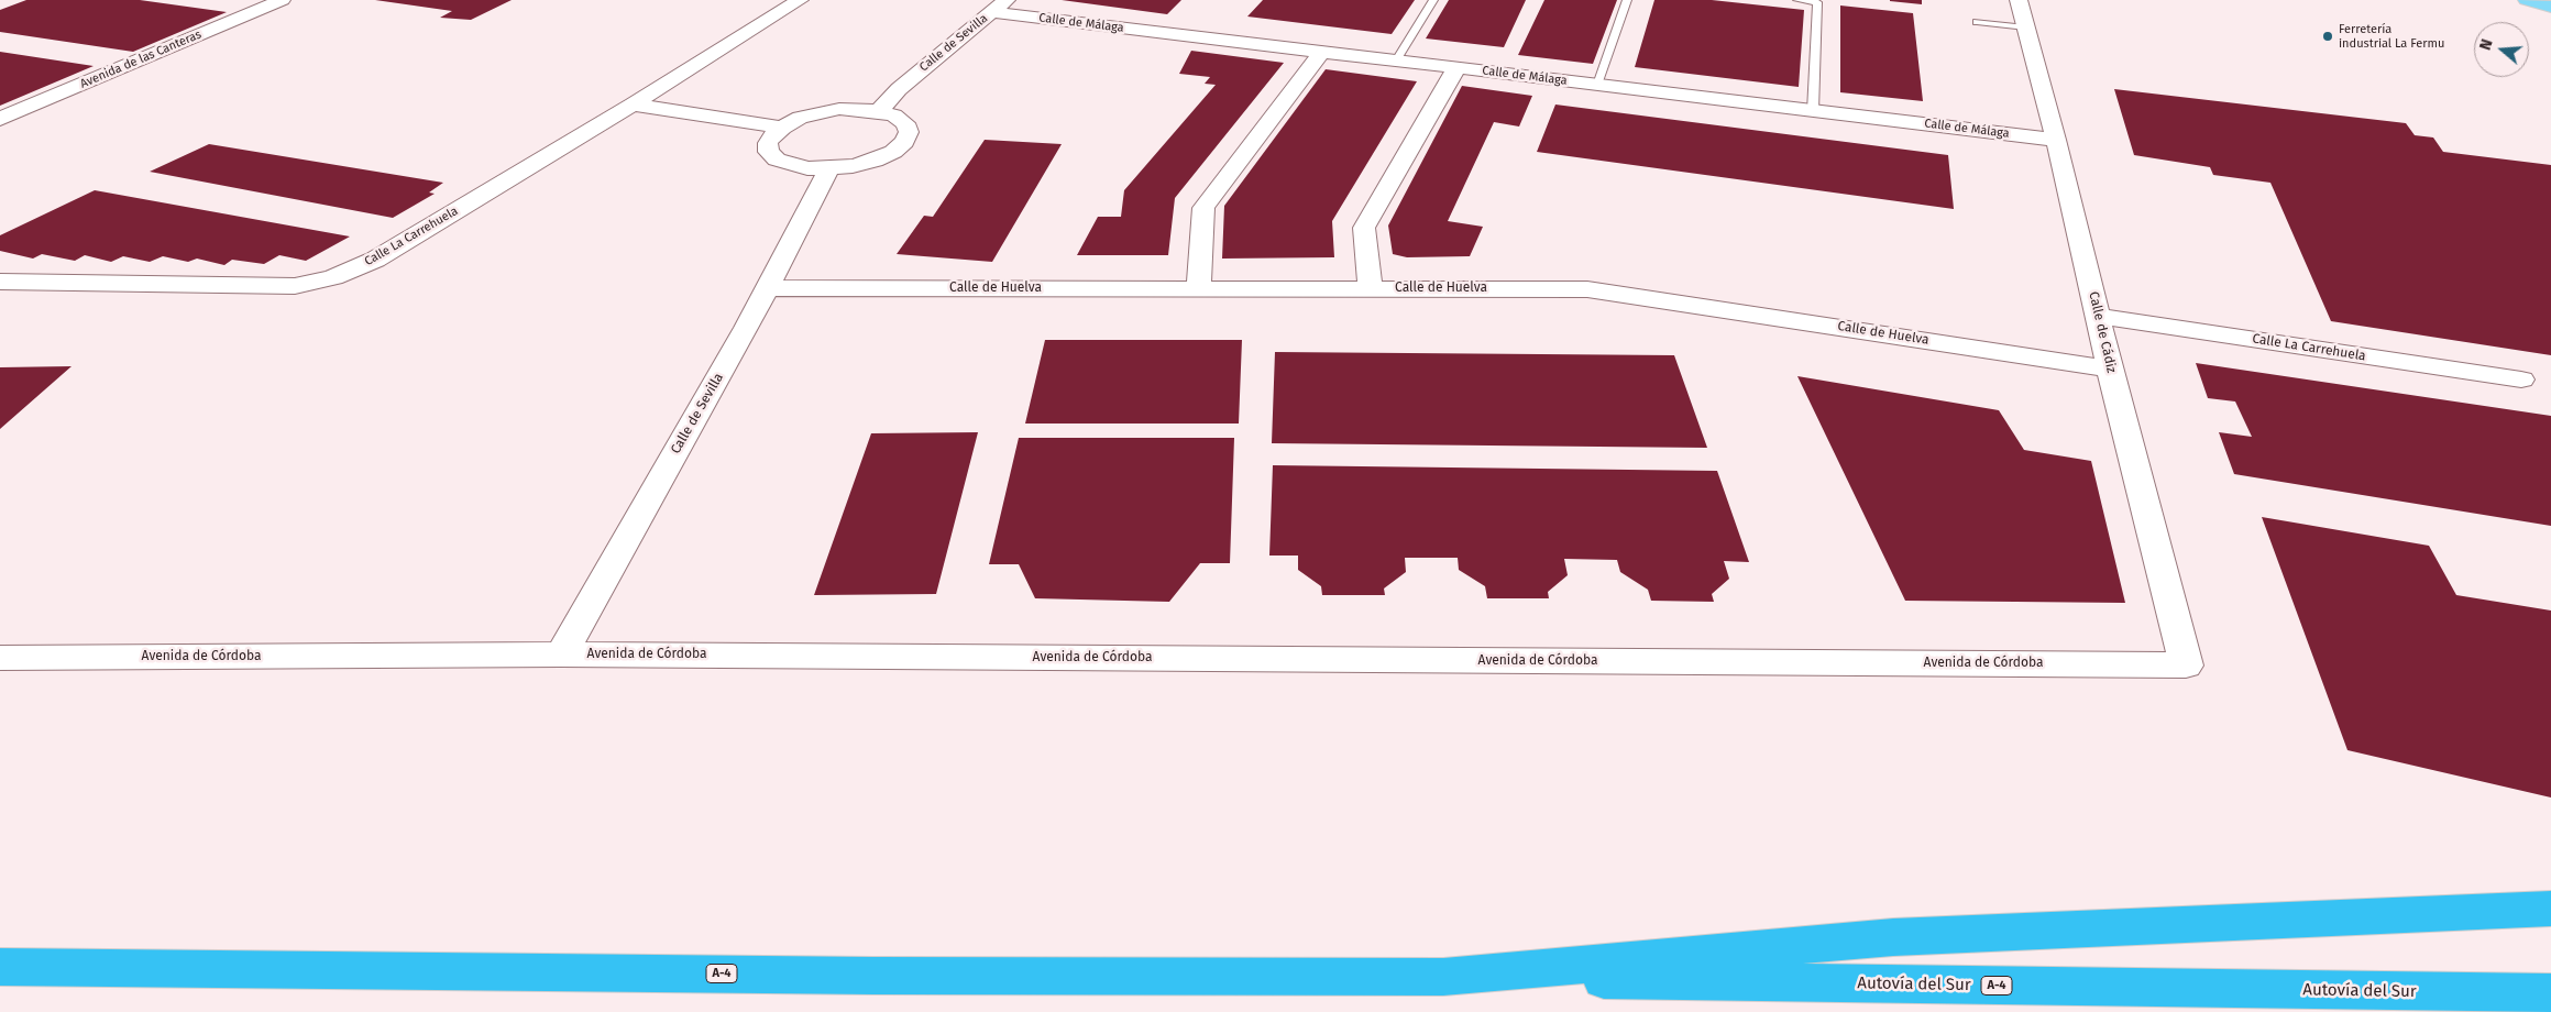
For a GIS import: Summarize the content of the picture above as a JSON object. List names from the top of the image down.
{
  "streets": {
    "highway": ["A-4", "Autovía del Sur"],
    "street": [
      "Calle de Málaga",
      "Calle de Sevilla",
      "Avenida de las Canteras",
      "Calle La Carrehuela",
      "Calle de Huelva",
      "Calle de Cádiz",
      "Avenida de Córdoba"
    ]
  },
  "crossings": [
    ["Calle de Málaga", "Calle de Sevilla"],
    ["Calle de Málaga", "Calle de Cádiz"],
    ["Calle de Sevilla", "Calle de Huelva"],
    ["Calle de Sevilla", "Avenida de Córdoba"],
    ["Calle La Carrehuela", "Calle de Cádiz"],
    ["Calle de Huelva", "Calle de Cádiz"],
    ["Calle de Cádiz", "Avenida de Córdoba"],
    ["A-4", "Autovía del Sur"]
  ],
  "places": ["Ferretería industrial La Fermu"],
  "north": "left"
}
